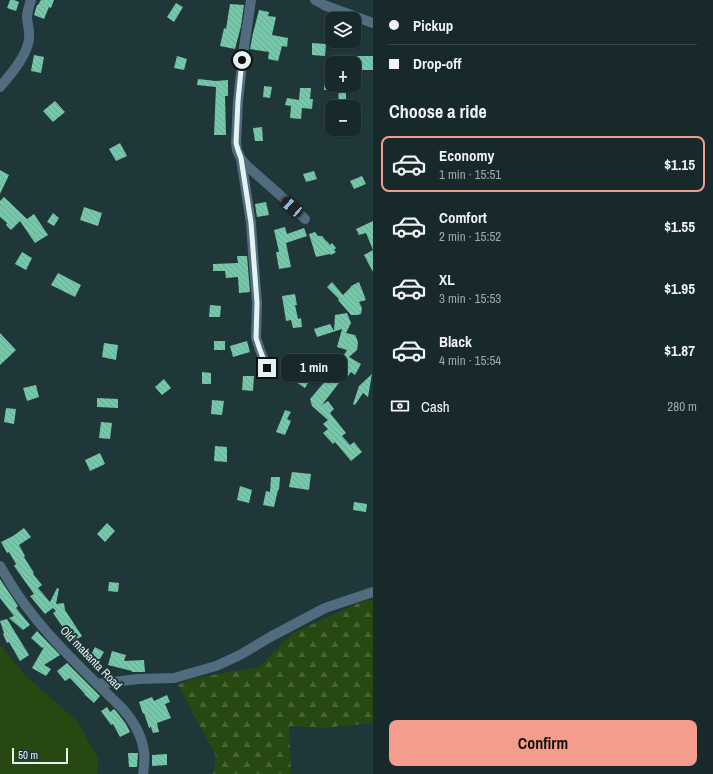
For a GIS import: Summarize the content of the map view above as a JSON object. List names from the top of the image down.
{
  "streets": {
    "street": ["Old mabanta Road"]
  },
  "scale_bar": "50 m",
  "page": {
    "banner": ["Pickup", "Drop-off"],
    "map_buttons": ["+", "−"],
    "heading": "Choose a ride",
    "list": [
      {
        "name": "Economy",
        "note": "1 min · 15:51",
        "value": "$1.15"
      },
      {
        "name": "Comfort",
        "note": "2 min · 15:52",
        "value": "$1.55"
      },
      {
        "name": "XL",
        "note": "3 min · 15:53",
        "value": "$1.95"
      },
      {
        "name": "Black",
        "note": "4 min · 15:54",
        "value": "$1.87"
      }
    ],
    "bubble": "1 min",
    "pay": ["Cash", "280 m"],
    "buttons": "Confirm",
    "scale": "50 m"
  }
}
